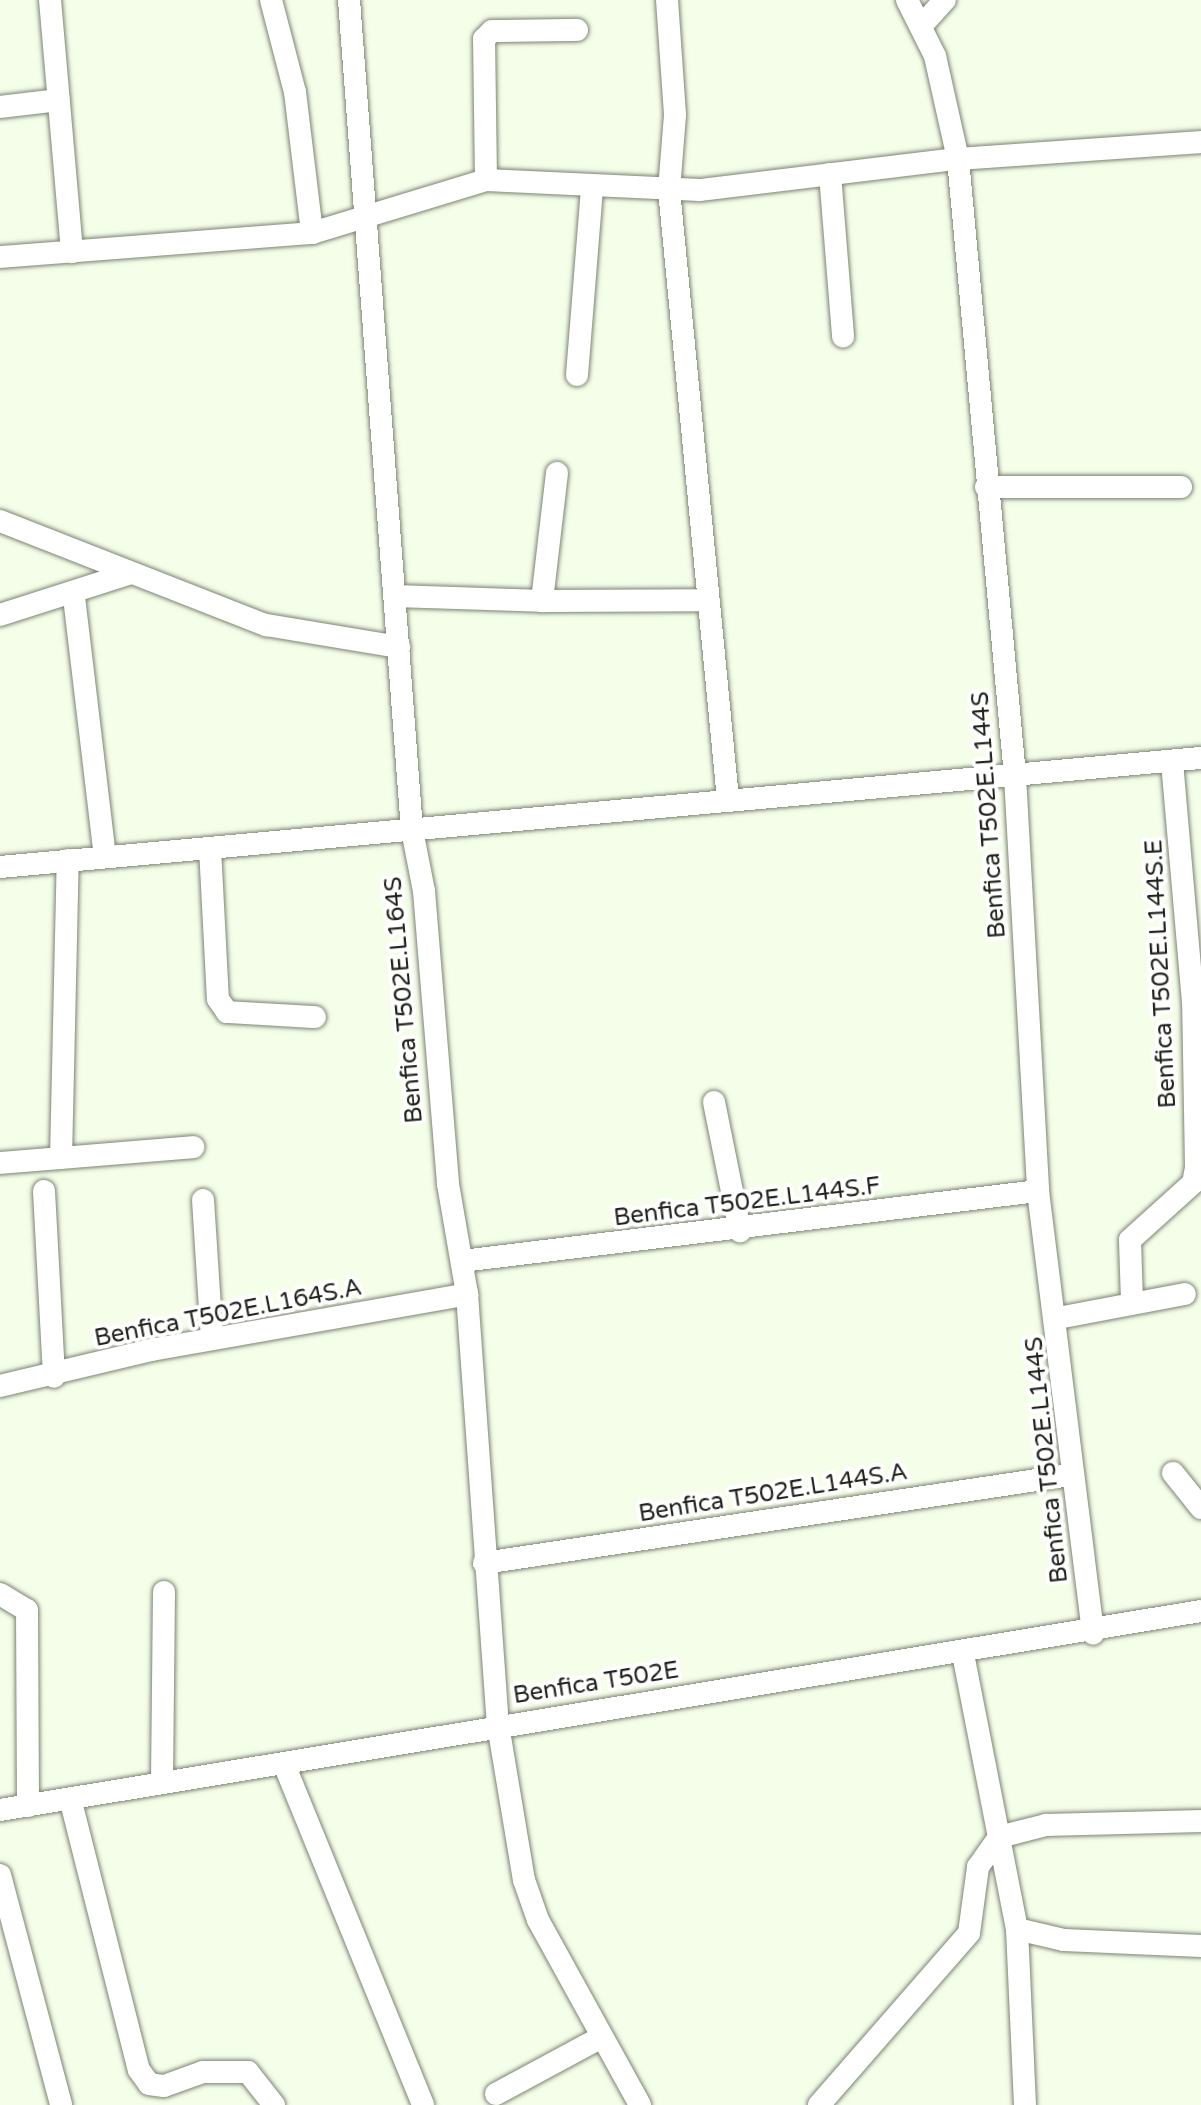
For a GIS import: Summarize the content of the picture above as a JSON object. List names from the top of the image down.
{
  "streets": {
    "street": [
      "Benfica T502E.L144S",
      "Benfica T502E.L144S.E",
      "Benfica T502E.L164S",
      "Benfica T502E.L144S.F",
      "Benfica T502E.L164S.A",
      "Benfica T502E.L144S.A",
      "Benfica T502E"
    ]
  },
  "crossings": [
    ["Benfica T502E.L144S", "Benfica T502E.L144S.F"],
    ["Benfica T502E.L144S", "Benfica T502E.L144S.A"],
    ["Benfica T502E.L144S", "Benfica T502E"],
    ["Benfica T502E.L164S", "Benfica T502E.L144S.F"],
    ["Benfica T502E.L164S", "Benfica T502E.L164S.A"],
    ["Benfica T502E.L164S", "Benfica T502E.L144S.A"],
    ["Benfica T502E.L164S", "Benfica T502E"]
  ]
}
